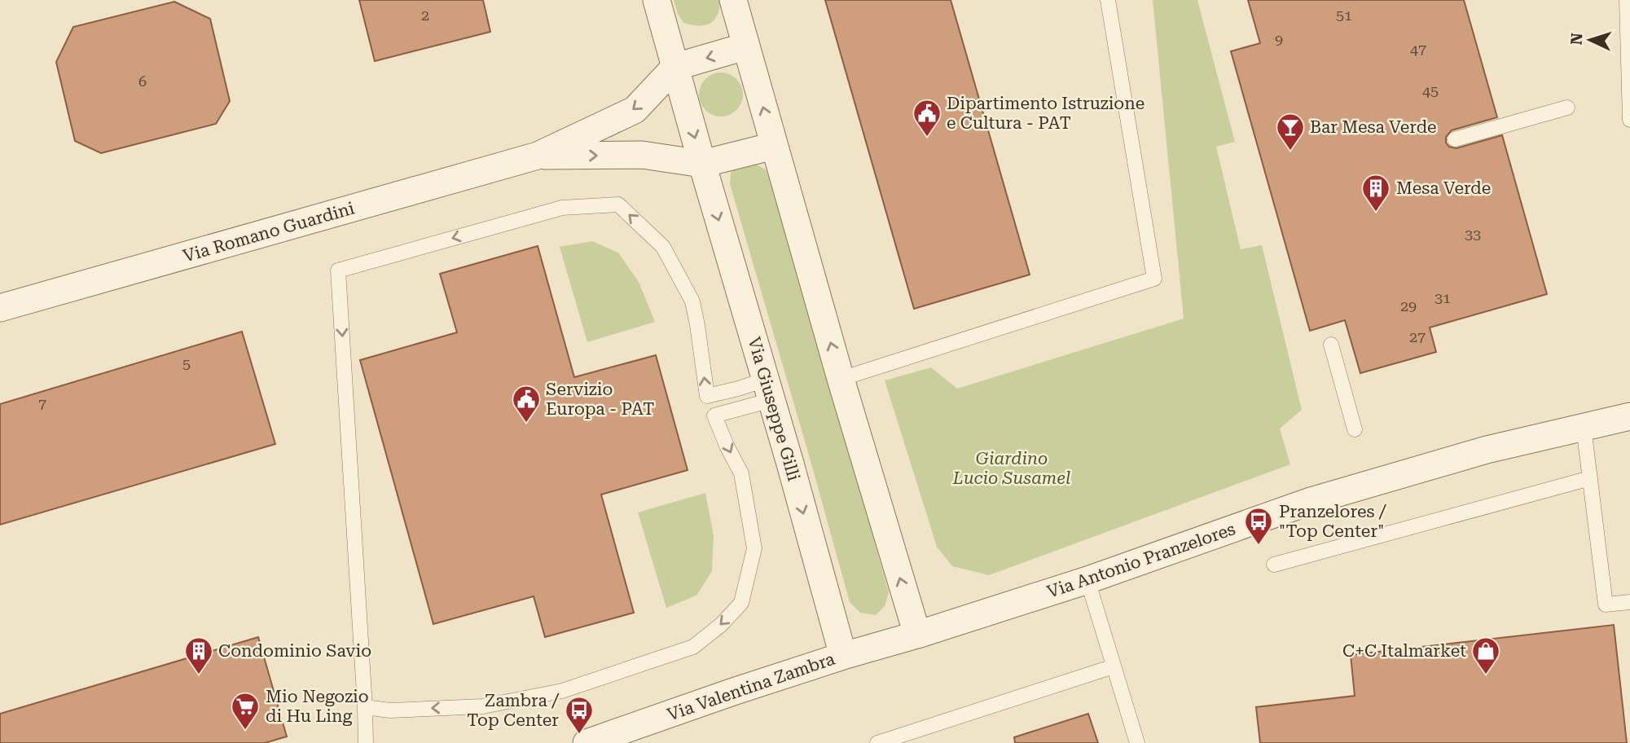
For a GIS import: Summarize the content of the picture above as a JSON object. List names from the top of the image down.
{
  "streets": {
    "street": [
      "Via Romano Guardini",
      "Via Giuseppe Gilli",
      "Via Antonio Pranzelores",
      "Via Valentina Zambra"
    ]
  },
  "crossings": [
    ["Via Romano Guardini", "Via Giuseppe Gilli"],
    ["Via Giuseppe Gilli", "Via Valentina Zambra"],
    ["Via Antonio Pranzelores", "Via Valentina Zambra"]
  ],
  "parks": ["Giardino Lucio Susamel"],
  "places": {
    "public building": ["Dipartimento Istruzione e Cultura - PAT", "Servizio Europa - PAT"],
    "bar": ["Bar Mesa Verde"],
    "building": ["Mesa Verde", "Condominio Savio"],
    "bus stop": ["Pranzelores / \"Top Center\"", "Zambra / Top Center"],
    "shop": ["C+C Italmarket"],
    "supermarket": ["Mio Negozio di Hu Ling"]
  },
  "house_numbers": [
    "2",
    "51",
    "9",
    "47",
    "6",
    "45",
    "33",
    "31",
    "29",
    "27",
    "5",
    "7"
  ],
  "north": "left"
}
